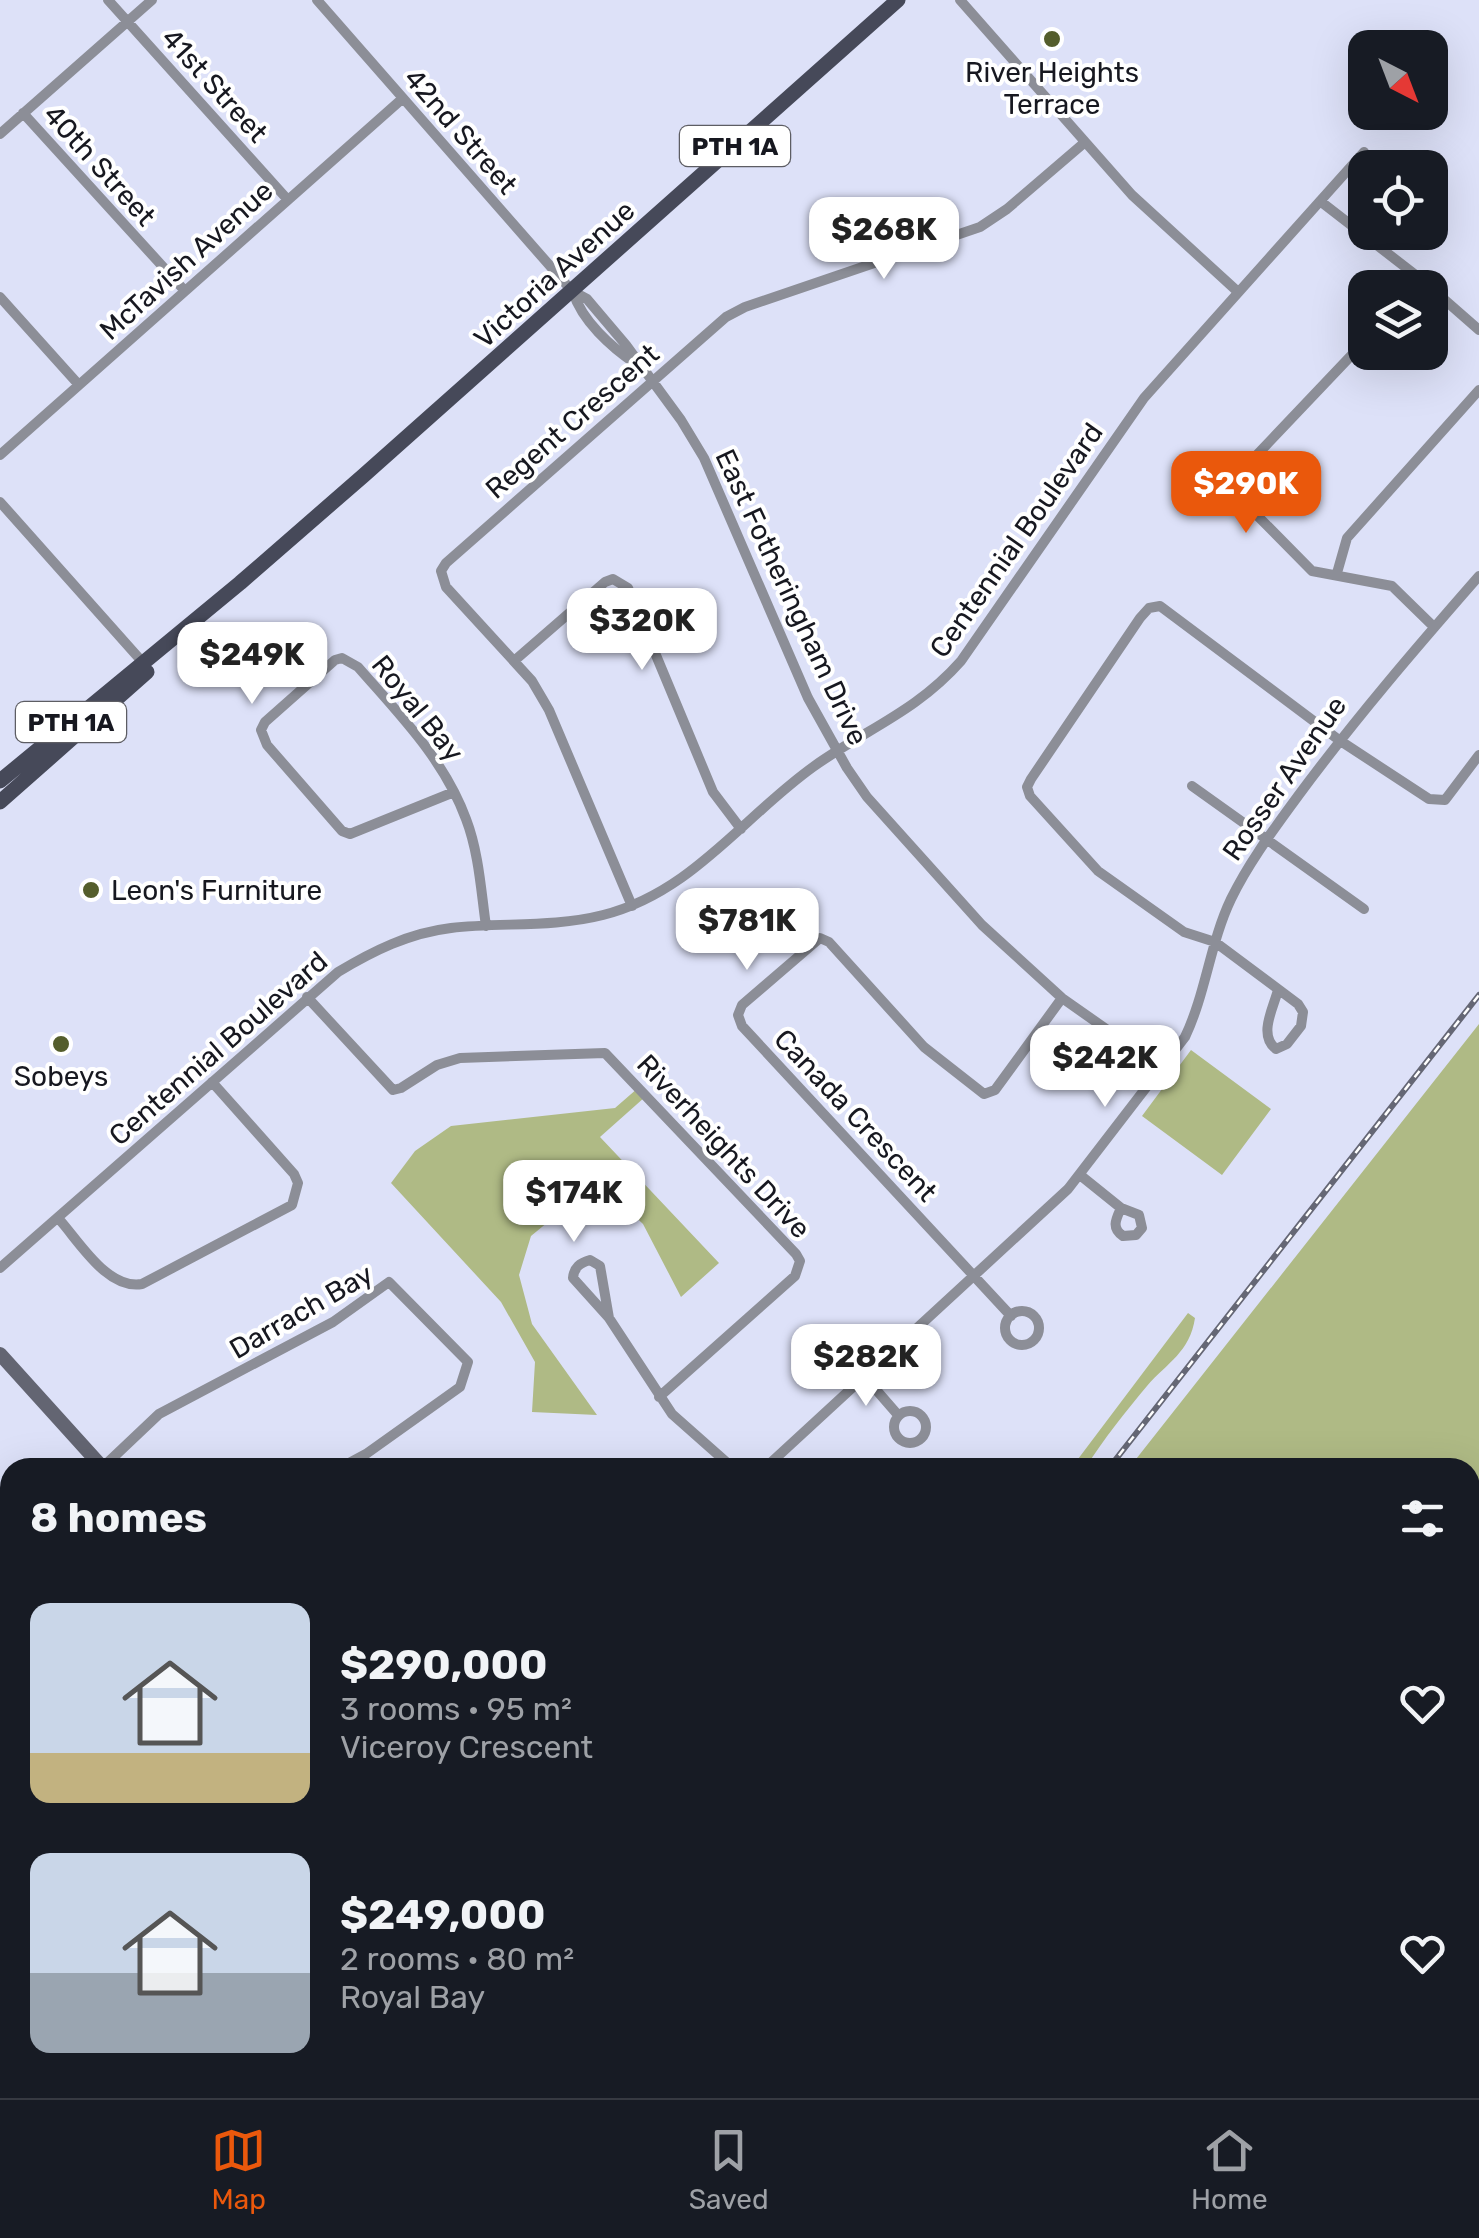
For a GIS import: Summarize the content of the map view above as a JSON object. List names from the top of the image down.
{
  "streets": {
    "main road": ["PTH 1A", "Victoria Avenue"],
    "street": [
      "41st Street",
      "42nd Street",
      "40th Street",
      "McTavish Avenue",
      "Regent Crescent",
      "Centennial Boulevard",
      "East Fotheringham Drive",
      "Royal Bay",
      "Rosser Avenue",
      "Canada Crescent",
      "Riverheights Drive",
      "Darrach Bay"
    ]
  },
  "crossings": [
    ["41st Street", "McTavish Avenue"],
    ["42nd Street", "McTavish Avenue"],
    ["42nd Street", "Victoria Avenue"],
    ["42nd Street", "East Fotheringham Drive"],
    ["40th Street", "McTavish Avenue"],
    ["Victoria Avenue", "East Fotheringham Drive"],
    ["Regent Crescent", "Centennial Boulevard"],
    ["Regent Crescent", "East Fotheringham Drive"],
    ["Centennial Boulevard", "East Fotheringham Drive"],
    ["Centennial Boulevard", "Royal Bay"],
    ["Centennial Boulevard", "Riverheights Drive"],
    ["East Fotheringham Drive", "Rosser Avenue"],
    ["East Fotheringham Drive", "Canada Crescent"],
    ["Rosser Avenue", "Canada Crescent"]
  ],
  "places": ["River Heights Terrace", "Leon's Furniture", "Sobeys"],
  "north": "bottom right",
  "page": {
    "price": [
      "$268K",
      "$290K",
      "$320K",
      "$249K",
      "$781K",
      "$242K",
      "$174K",
      "$282K"
    ],
    "heading": "8 homes",
    "list": [
      {
        "name": "$290,000",
        "note": "3 rooms · 95 m² · Viceroy Crescent"
      },
      {
        "name": "$249,000",
        "note": "2 rooms · 80 m² · Royal Bay"
      }
    ],
    "tabs": ["Map", "Saved", "Home"]
  }
}
